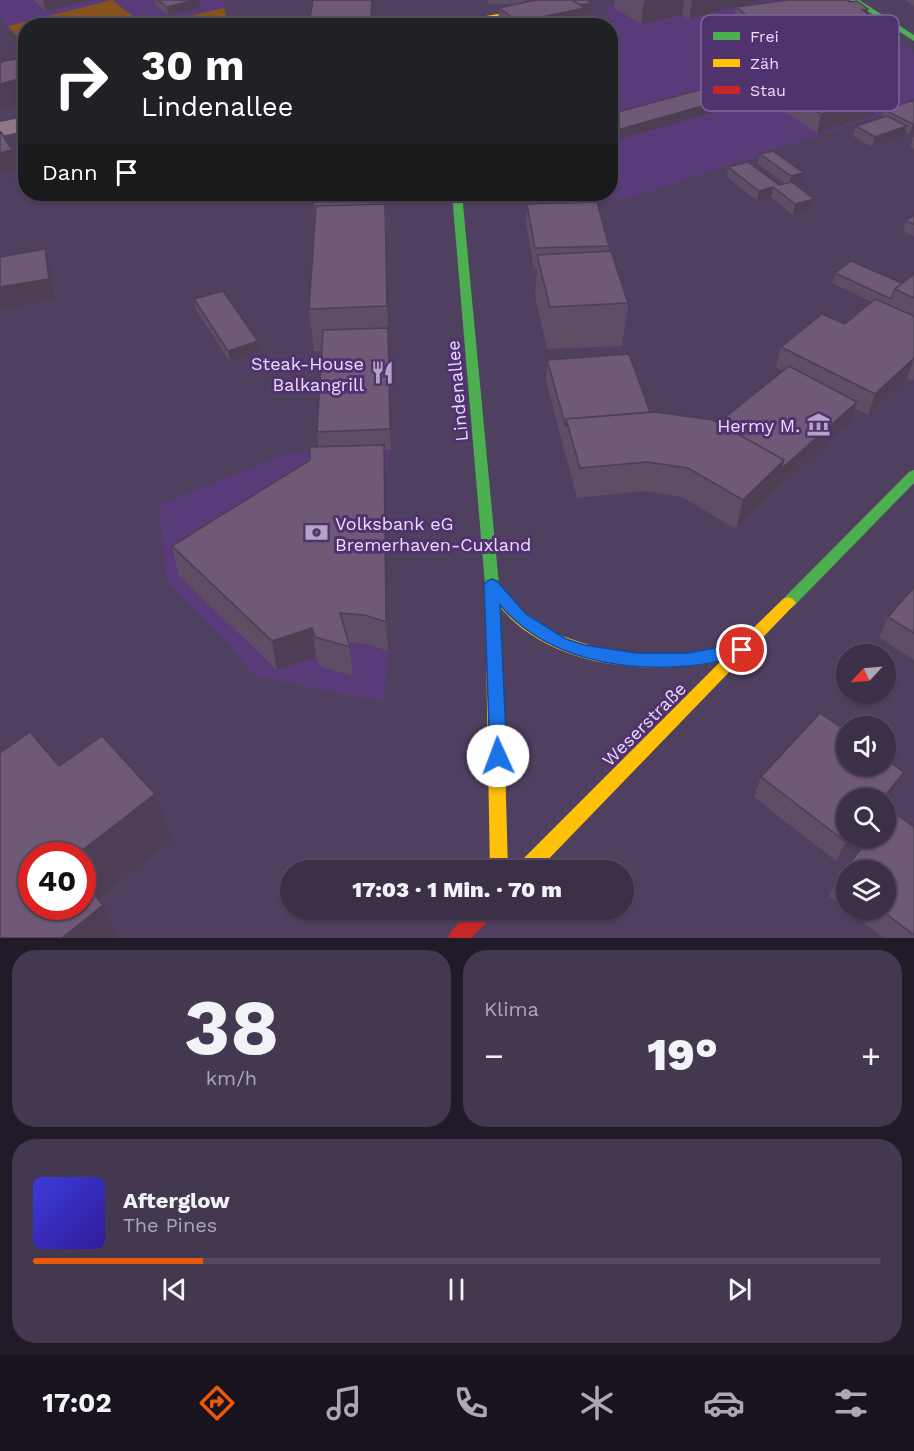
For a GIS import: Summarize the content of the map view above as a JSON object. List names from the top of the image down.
{
  "streets": {
    "street": ["Lindenallee", "Weserstraße"]
  },
  "places": {
    "restaurant": ["Steak-House Balkangrill"],
    "museum": ["Hermy M."],
    "bank": ["Volksbank eG Bremerhaven-Cuxland"]
  },
  "legend": ["Frei", "Zäh", "Stau"],
  "north": "bottom left",
  "page": {
    "turn": ["30 m", "Lindenallee"],
    "then": "Dann",
    "limit": "40",
    "trip": "17:03 · 1 Min. · 70 m",
    "tile": [
      ["38", "km/h"],
      "Klima"
    ],
    "heat": ["−", "19°", "+"],
    "song": ["Afterglow", "The Pines"],
    "tabs": "17:02"
  }
}
